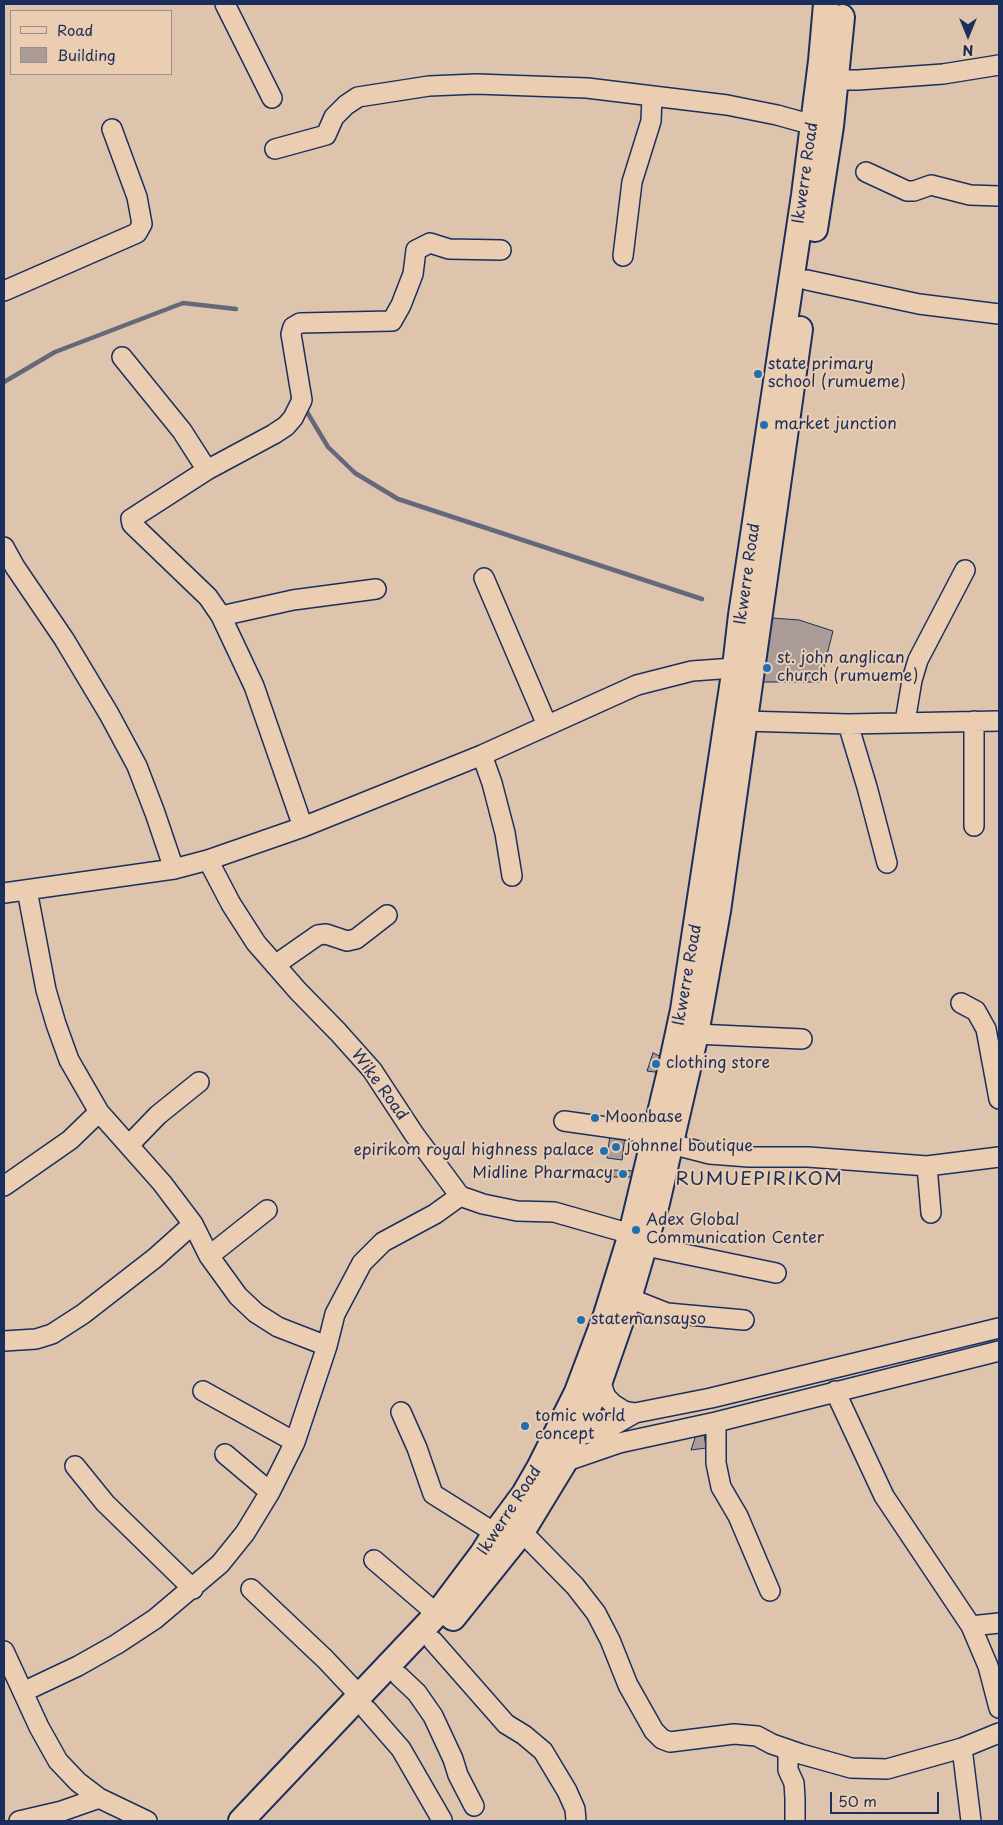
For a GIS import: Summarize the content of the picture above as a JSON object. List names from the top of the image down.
{
  "streets": {
    "main road": ["Ikwerre Road"],
    "street": ["Wike Road"]
  },
  "districts": ["RUMUEPIRIKOM"],
  "places": [
    "state primary school (rumueme)",
    "market junction",
    "st. john anglican church (rumueme)",
    "clothing store",
    "Moonbase",
    "johnnel boutique",
    "epirikom royal highness palace",
    "Midline Pharmacy",
    "Adex Global Communication Center",
    "statemansayso",
    "tomic world concept"
  ],
  "legend": ["Road", "Building"],
  "scale_bar": "50 m",
  "north": "bottom"
}
